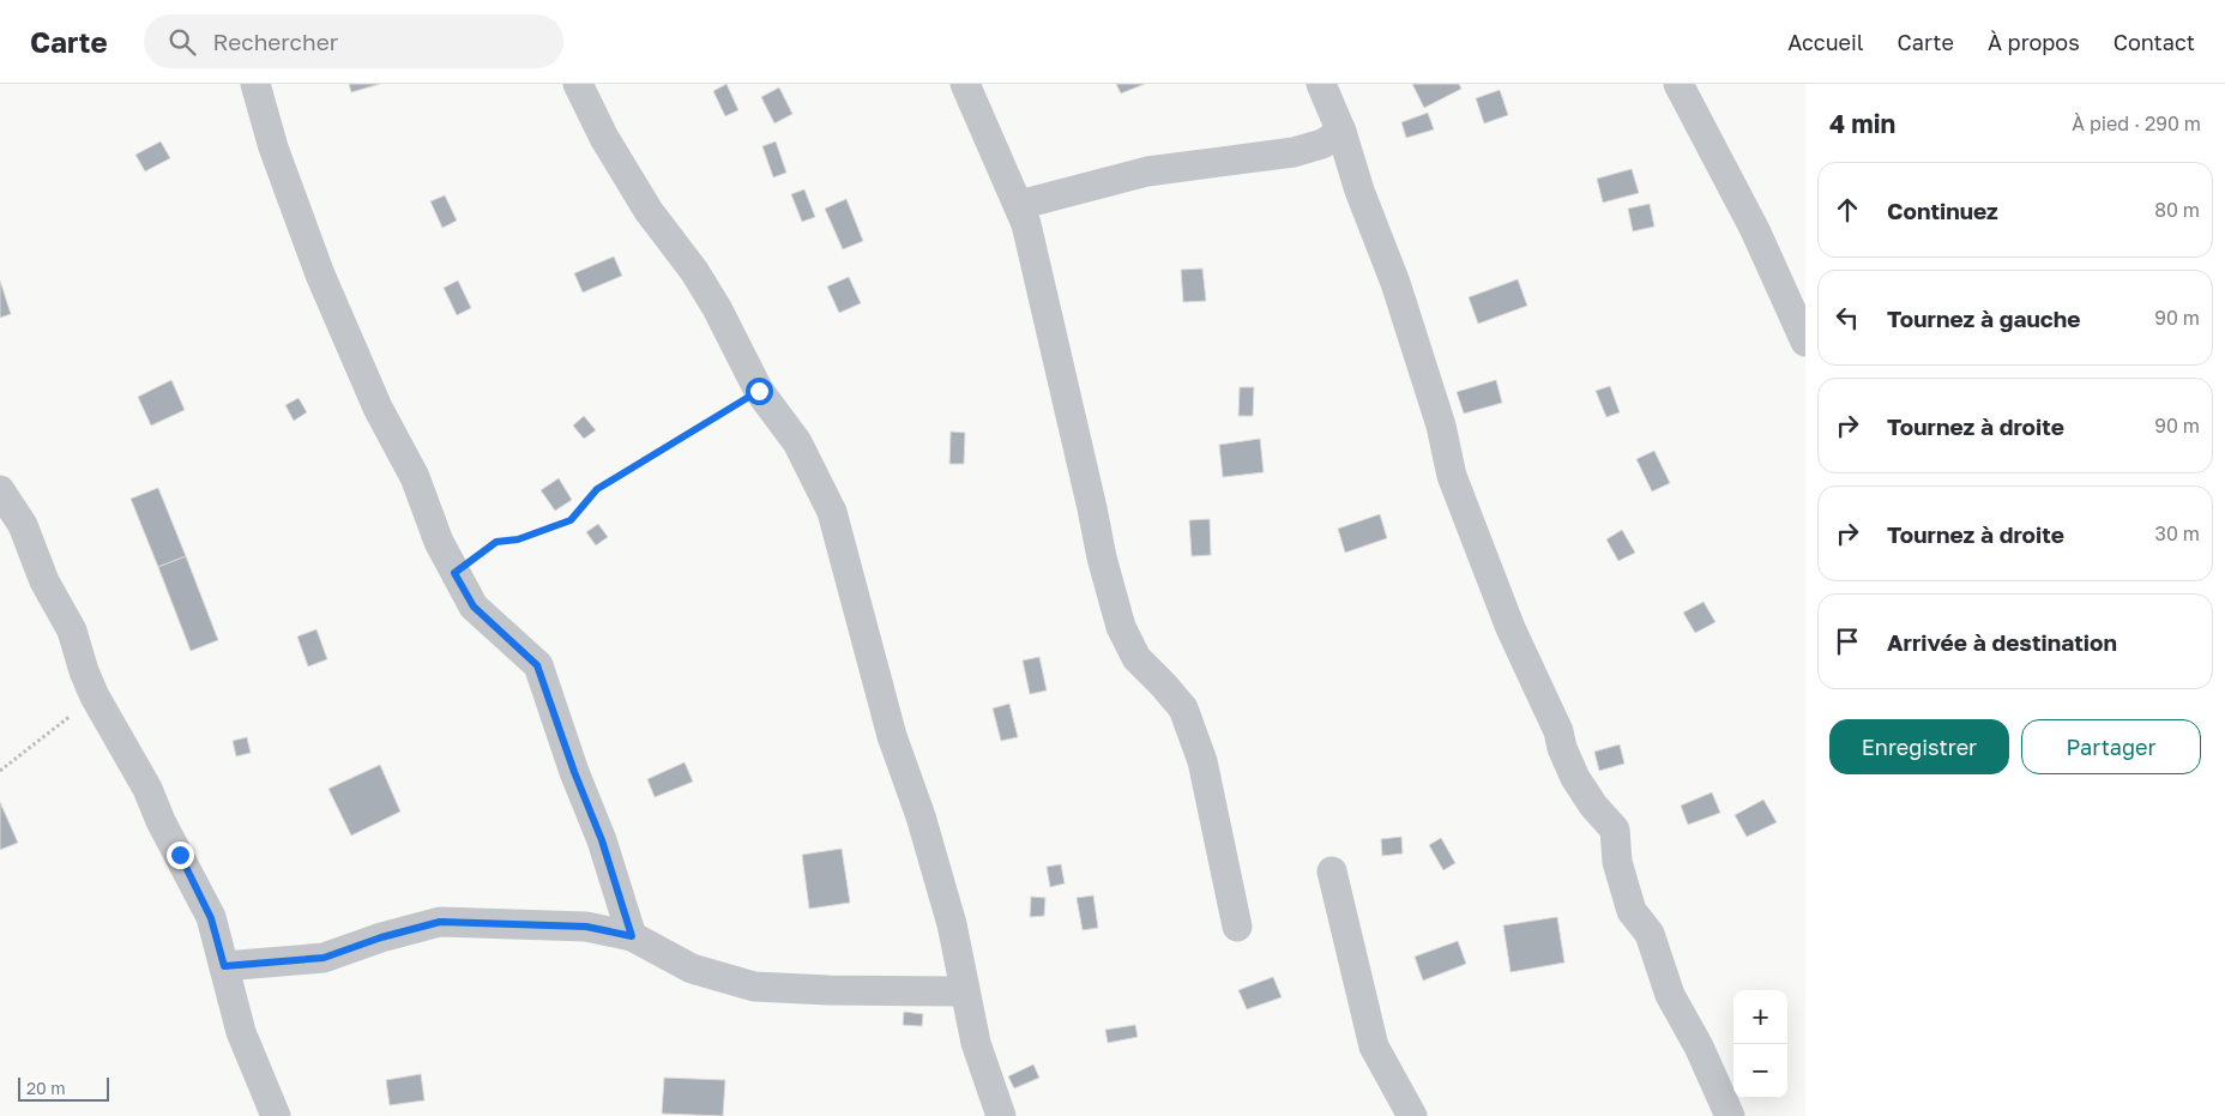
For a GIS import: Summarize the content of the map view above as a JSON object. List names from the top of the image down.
{
  "scale_bar": "20 m",
  "page": {
    "header": "Carte",
    "search": "Rechercher",
    "nav": [
      "Accueil",
      "Carte",
      "À propos",
      "Contact"
    ],
    "heading": ["4 min", "À pied · 290 m"],
    "list": [
      ["Continuez", "80 m"],
      ["Tournez à gauche", "90 m"],
      ["Tournez à droite", "90 m"],
      ["Tournez à droite", "30 m"],
      "Arrivée à destination"
    ],
    "buttons": ["Enregistrer", "Partager"],
    "map_buttons": ["+", "−"],
    "scale": "20 m"
  }
}
